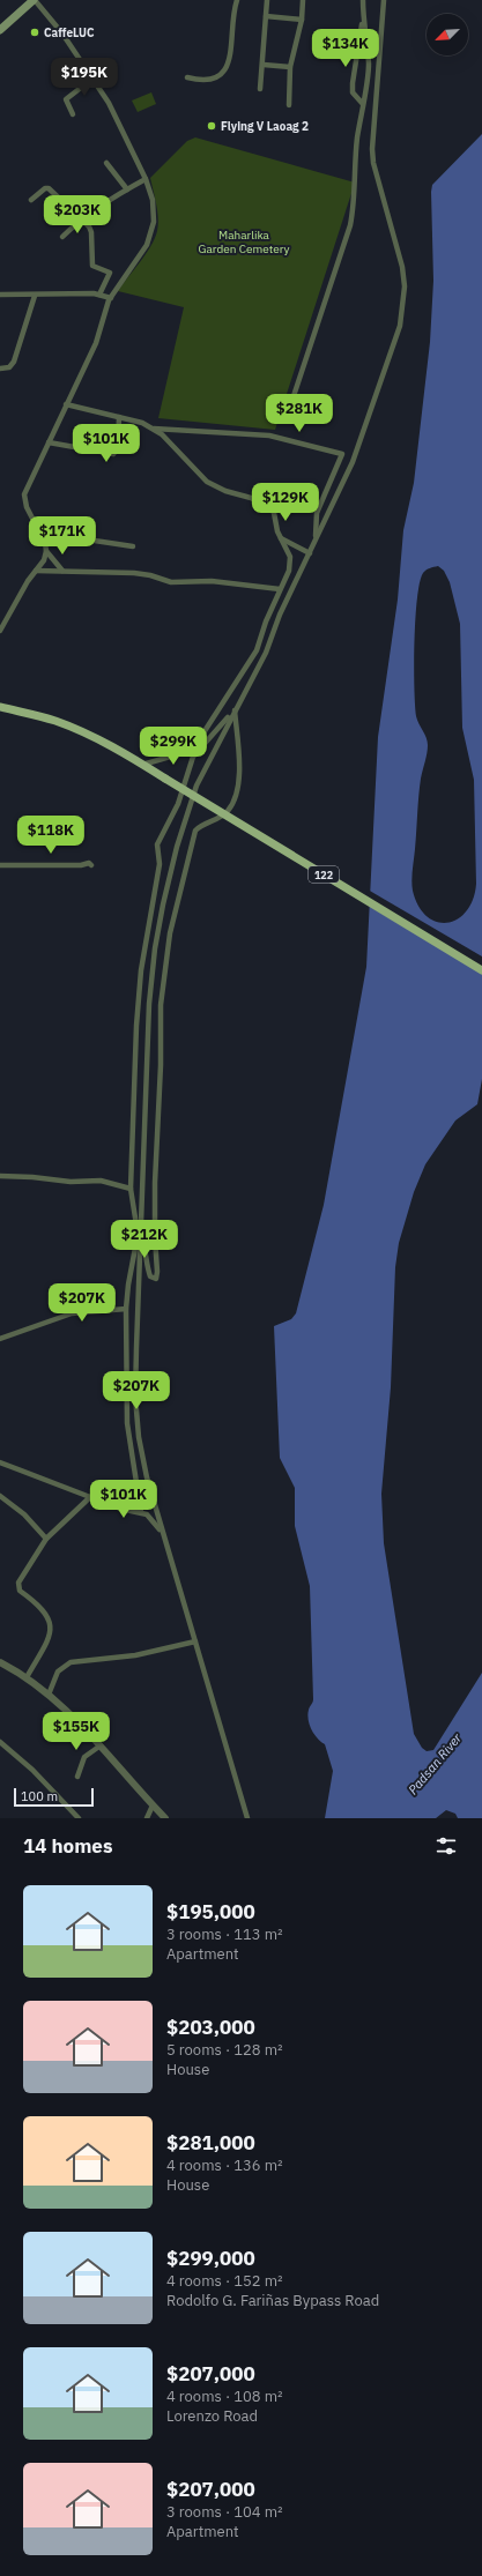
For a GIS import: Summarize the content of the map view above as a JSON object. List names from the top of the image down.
{
  "streets": {
    "main road": ["122"]
  },
  "water": ["Padsan River"],
  "parks": ["Maharlika Garden Cemetery"],
  "places": ["CaffeLUC", "Flying V Laoag 2"],
  "scale_bar": "100 m",
  "north": "bottom left",
  "page": {
    "price": [
      "$134K",
      "$195K",
      "$203K",
      "$281K",
      "$101K",
      "$129K",
      "$171K",
      "$299K",
      "$118K",
      "$212K",
      "$207K",
      "$207K",
      "$101K",
      "$155K"
    ],
    "scale": "100 m",
    "heading": "14 homes",
    "list": [
      {
        "name": "$195,000",
        "note": "3 rooms · 113 m² · Apartment"
      },
      {
        "name": "$203,000",
        "note": "5 rooms · 128 m² · House"
      },
      {
        "name": "$281,000",
        "note": "4 rooms · 136 m² · House"
      },
      {
        "name": "$299,000",
        "note": "4 rooms · 152 m² · Rodolfo G. Fariñas Bypass Road"
      },
      {
        "name": "$207,000",
        "note": "4 rooms · 108 m² · Lorenzo Road"
      },
      {
        "name": "$207,000",
        "note": "3 rooms · 104 m² · Apartment"
      }
    ]
  }
}
